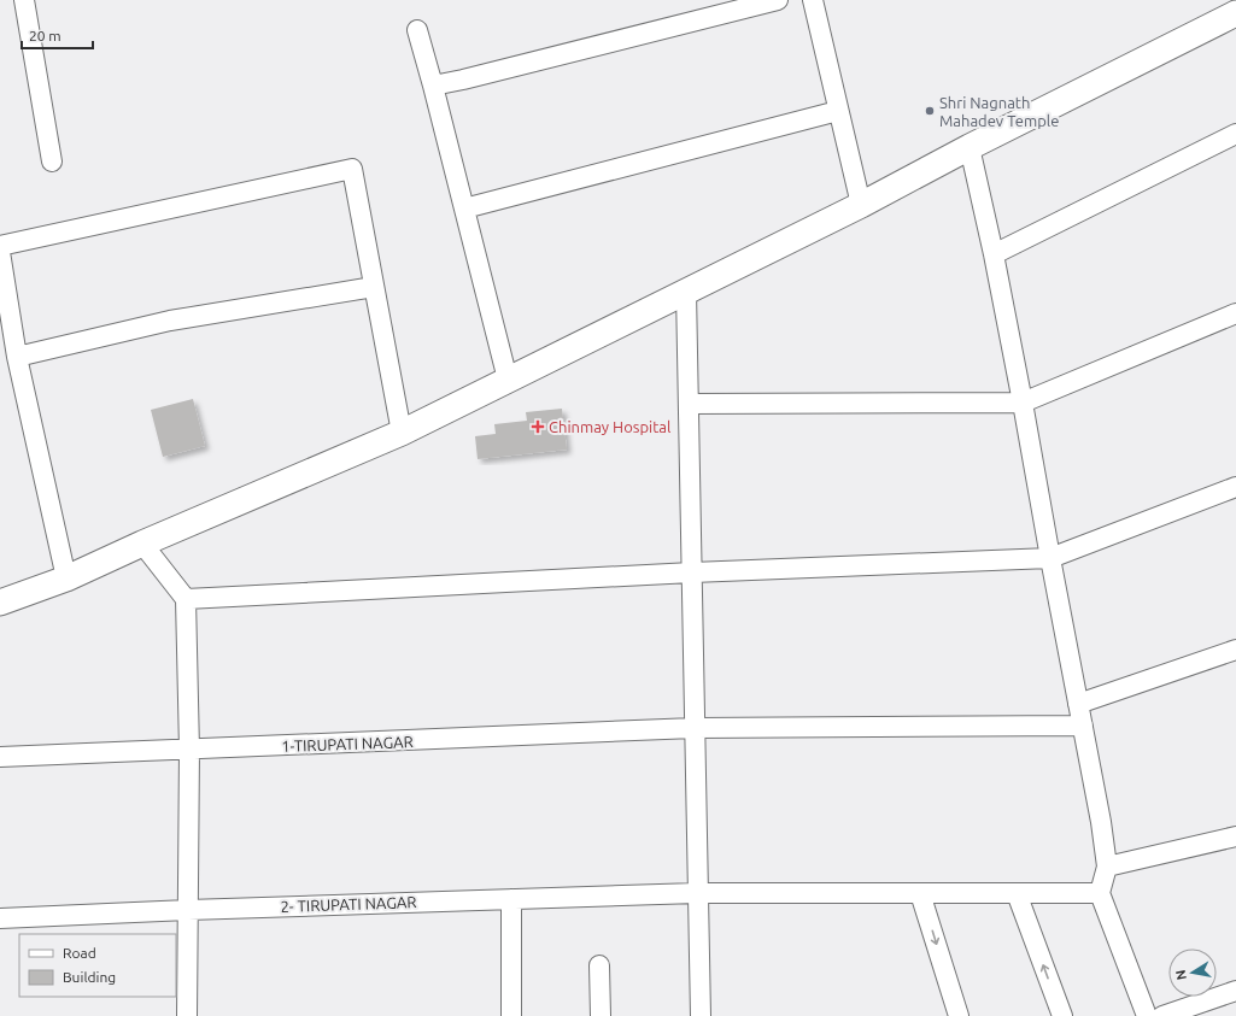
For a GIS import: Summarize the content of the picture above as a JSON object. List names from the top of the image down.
{
  "streets": {
    "street": ["1-TIRUPATI NAGAR", "2- TIRUPATI NAGAR"]
  },
  "places": {
    "other": ["Shri Nagnath Mahadev Temple"],
    "health": ["Chinmay Hospital"]
  },
  "legend": ["Road", "Building"],
  "scale_bar": "20 m",
  "north": "left"
}
